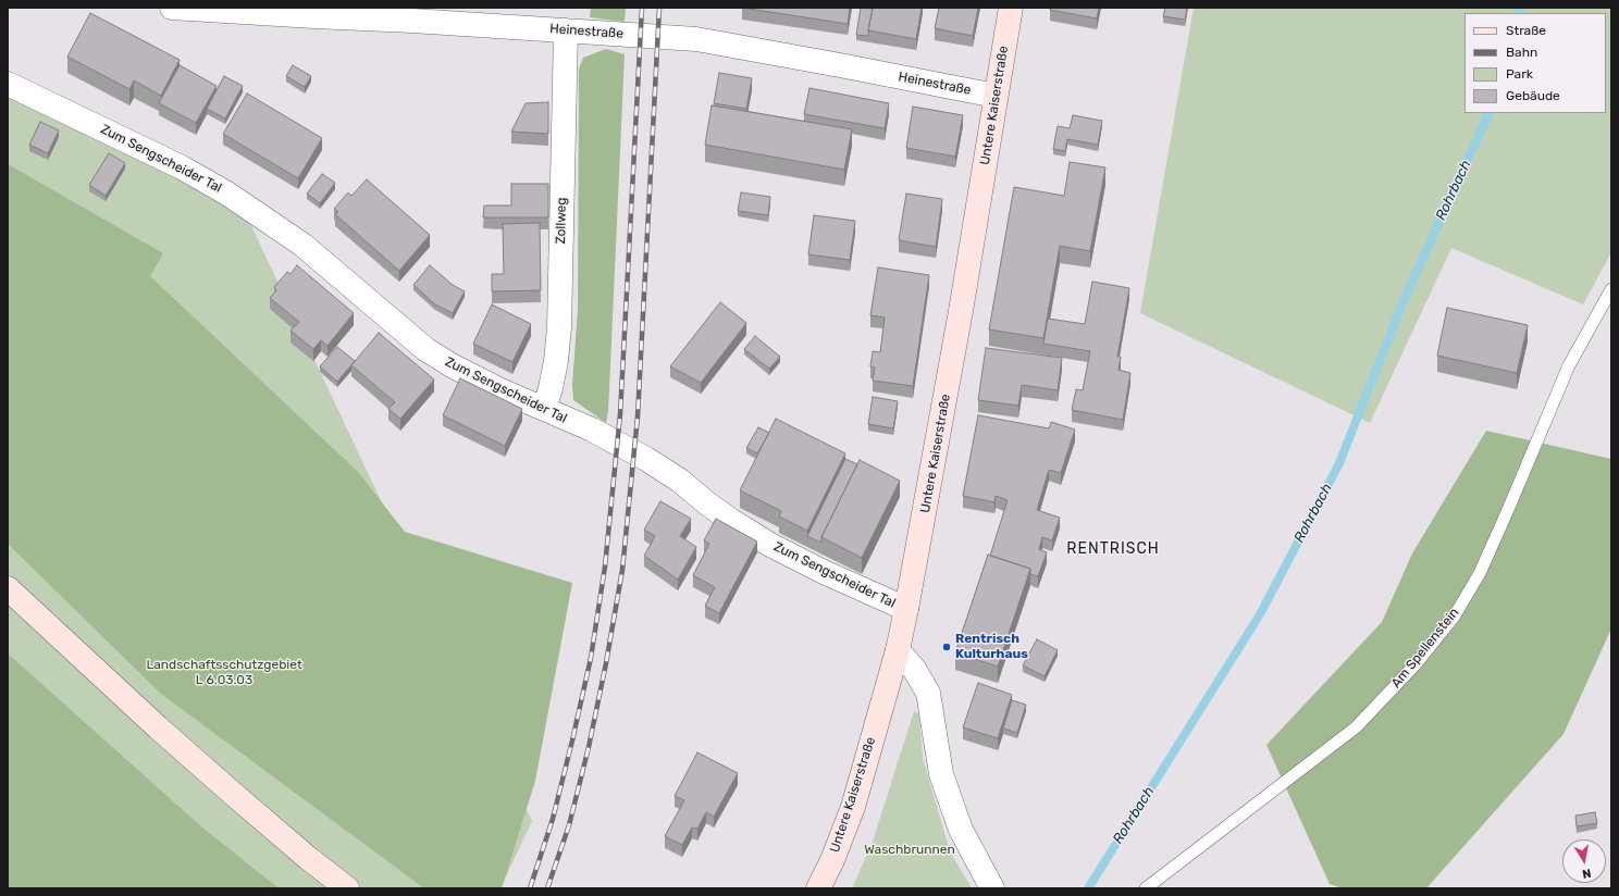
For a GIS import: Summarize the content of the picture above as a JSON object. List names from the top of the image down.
{
  "streets": {
    "main road": ["Untere Kaiserstraße"],
    "street": ["Heinestraße", "Zum Sengscheider Tal", "Zollweg"],
    "lane": ["Am Spellenstein"]
  },
  "crossings": [
    ["Heinestraße", "Untere Kaiserstraße"],
    ["Heinestraße", "Zollweg"],
    ["Untere Kaiserstraße", "Zum Sengscheider Tal"],
    ["Zum Sengscheider Tal", "Zollweg"]
  ],
  "districts": ["RENTRISCH"],
  "water": ["Rohrbach"],
  "parks": ["Landschaftsschutzgebiet L 6.03.03", "Waschbrunnen"],
  "places": ["Rentrisch Kulturhaus"],
  "legend": [
    "Straße",
    "Bahn",
    "Park",
    "Gebäude"
  ],
  "north": "bottom"
}
